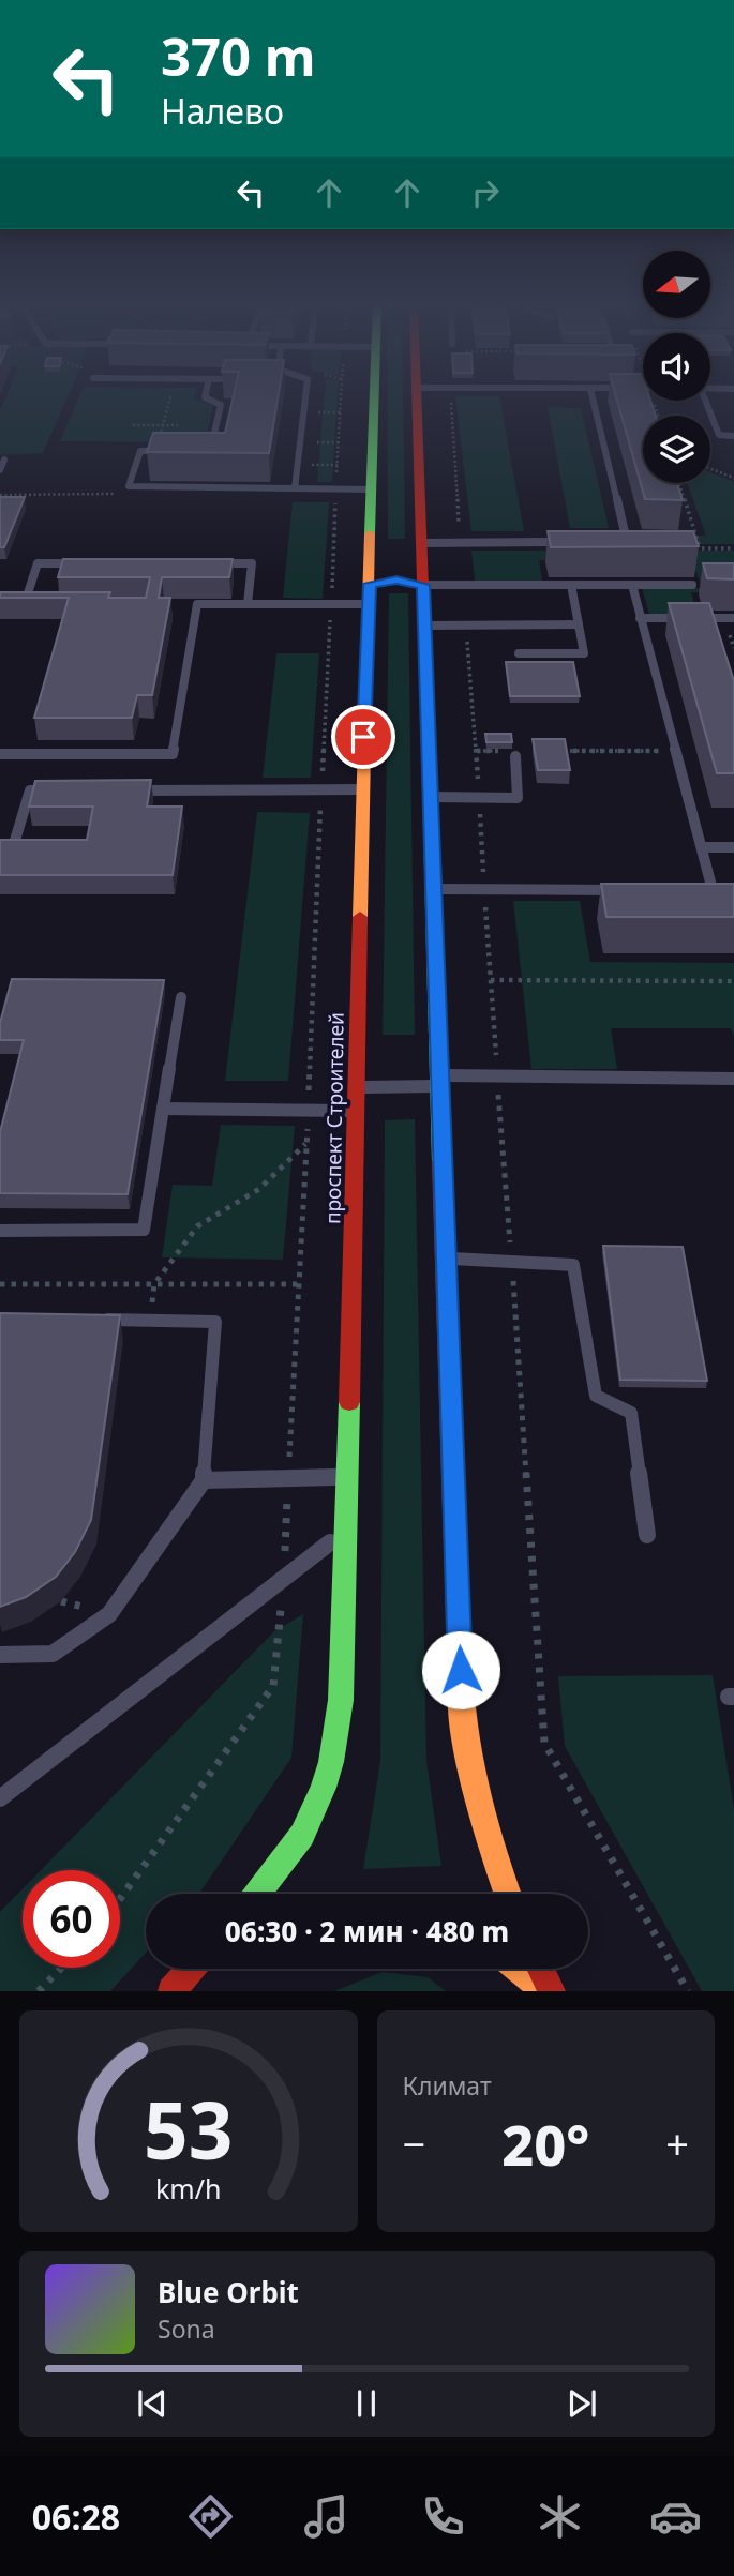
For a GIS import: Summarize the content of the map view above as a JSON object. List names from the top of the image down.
{
  "streets": {
    "main road": ["проспект Строителей"]
  },
  "north": "left",
  "page": {
    "turn": ["370 m", "Налево"],
    "limit": "60",
    "trip": "06:30 · 2 мин · 480 m",
    "tile": "Климат",
    "heat": ["−", "20°", "+"],
    "song": ["Blue Orbit", "Sona"],
    "tabs": "06:28",
    "gauge": ["53", "km/h"]
  }
}
